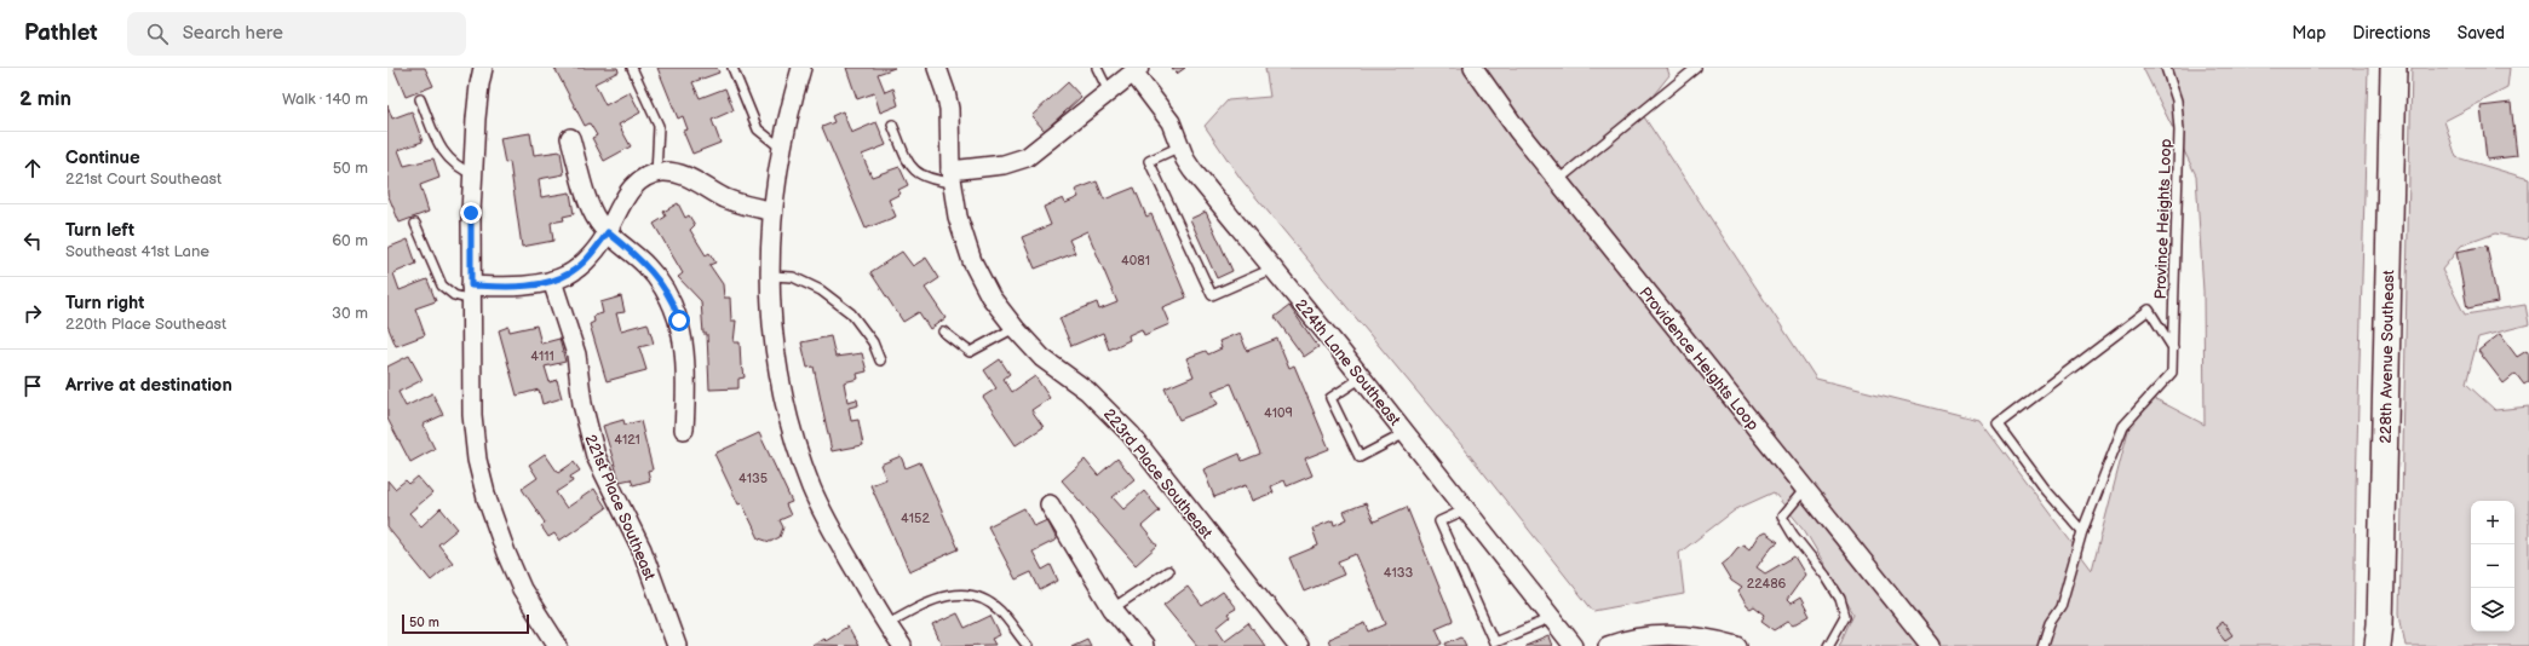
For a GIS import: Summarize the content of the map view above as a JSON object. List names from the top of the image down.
{
  "streets": {
    "main road": ["228th Avenue Southeast"],
    "street": [
      "Providence Heights Loop",
      "224th Lane Southeast",
      "223rd Place Southeast",
      "221st Place Southeast"
    ],
    "lane": ["Province Heights Loop"]
  },
  "house_numbers": [
    "4081",
    "4111",
    "4109",
    "4121",
    "4135",
    "4152",
    "4133",
    "22486"
  ],
  "scale_bar": "50 m",
  "page": {
    "header": "Pathlet",
    "search": "Search here",
    "nav": ["Map", "Directions", "Saved"],
    "heading": ["2 min", "Walk · 140 m"],
    "list": [
      ["Continue", "221st Court Southeast", "50 m"],
      ["Turn left", "Southeast 41st Lane", "60 m"],
      ["Turn right", "220th Place Southeast", "30 m"],
      "Arrive at destination"
    ],
    "map_buttons": ["+", "−"],
    "scale": "50 m"
  }
}
